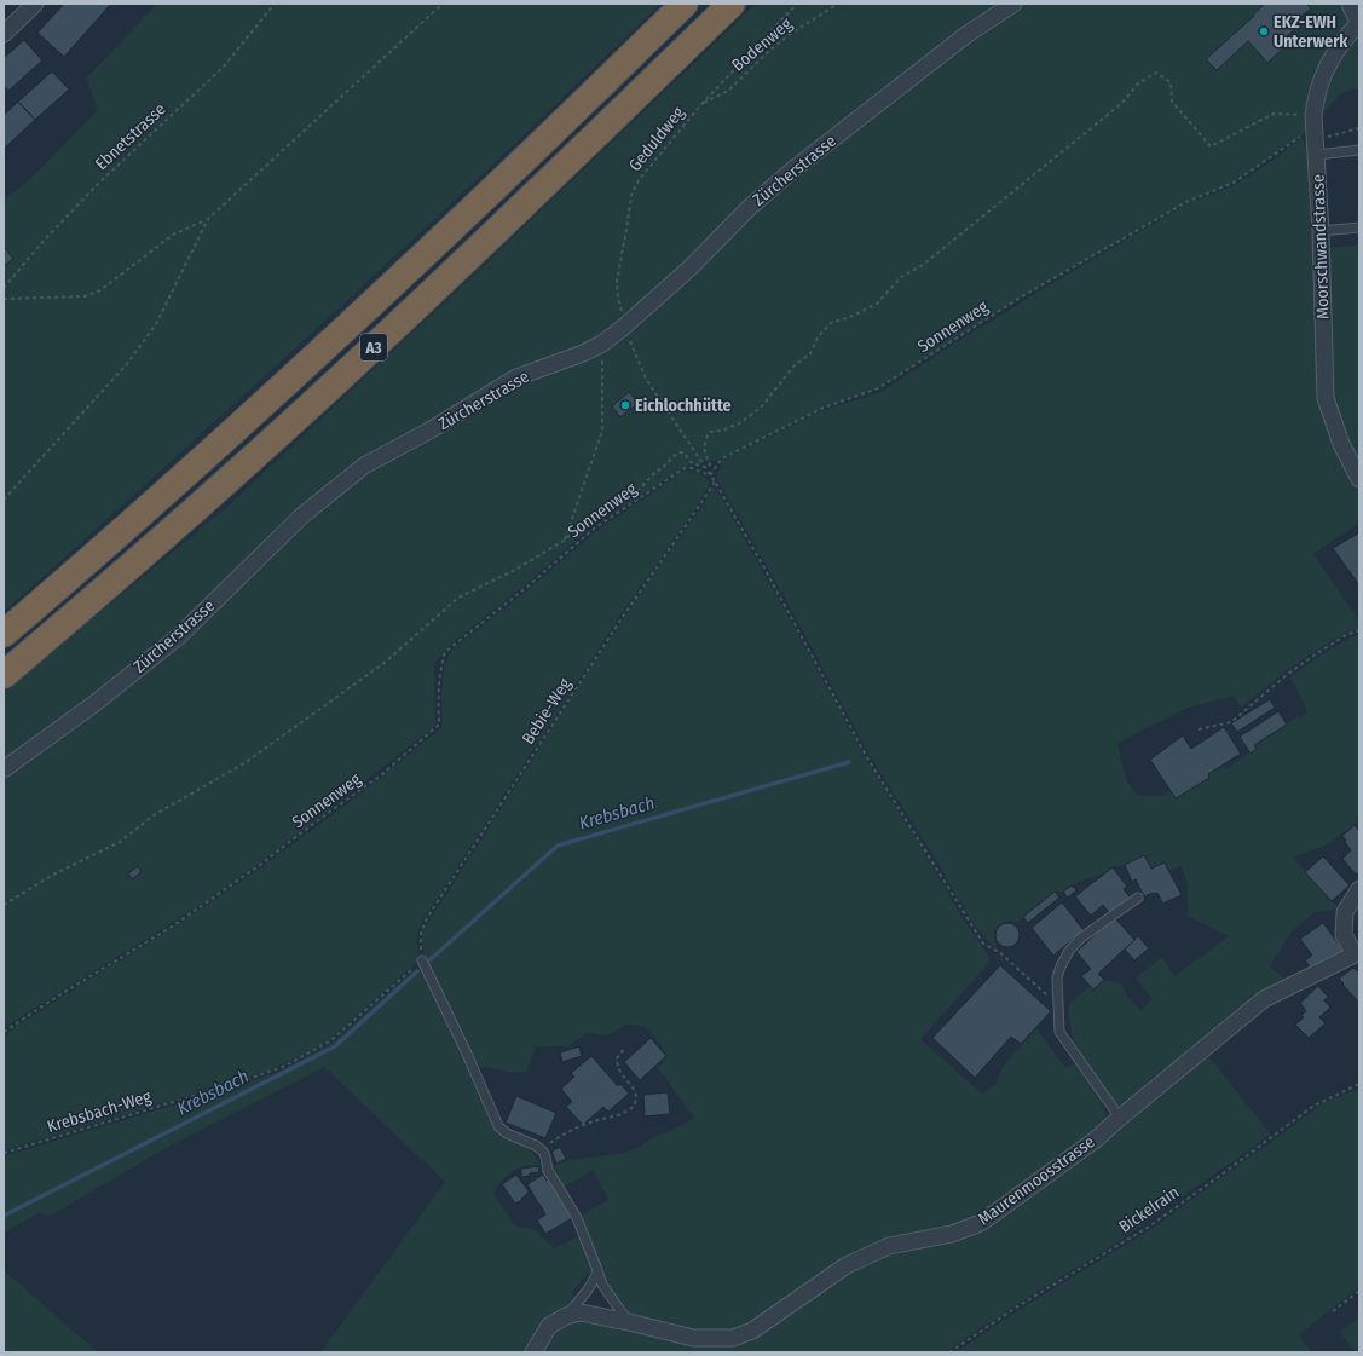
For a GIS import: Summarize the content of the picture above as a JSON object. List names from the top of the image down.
{
  "streets": {
    "highway": ["A3"],
    "street": ["Zürcherstrasse", "Moorschwandstrasse", "Maurenmoosstrasse"],
    "path": [
      "Bodenweg",
      "Ebnetstrasse",
      "Geduldweg",
      "Sonnenweg",
      "Bebie-Weg",
      "Krebsbach-Weg",
      "Bickelrain"
    ]
  },
  "crossings": [
    ["Bodenweg", "Geduldweg"],
    ["Geduldweg", "Zürcherstrasse"],
    ["Moorschwandstrasse", "Sonnenweg"],
    ["Bebie-Weg", "Krebsbach-Weg"]
  ],
  "water": ["Krebsbach"],
  "places": ["EKZ-EWH Unterwerk", "Eichlochhütte"]
}
